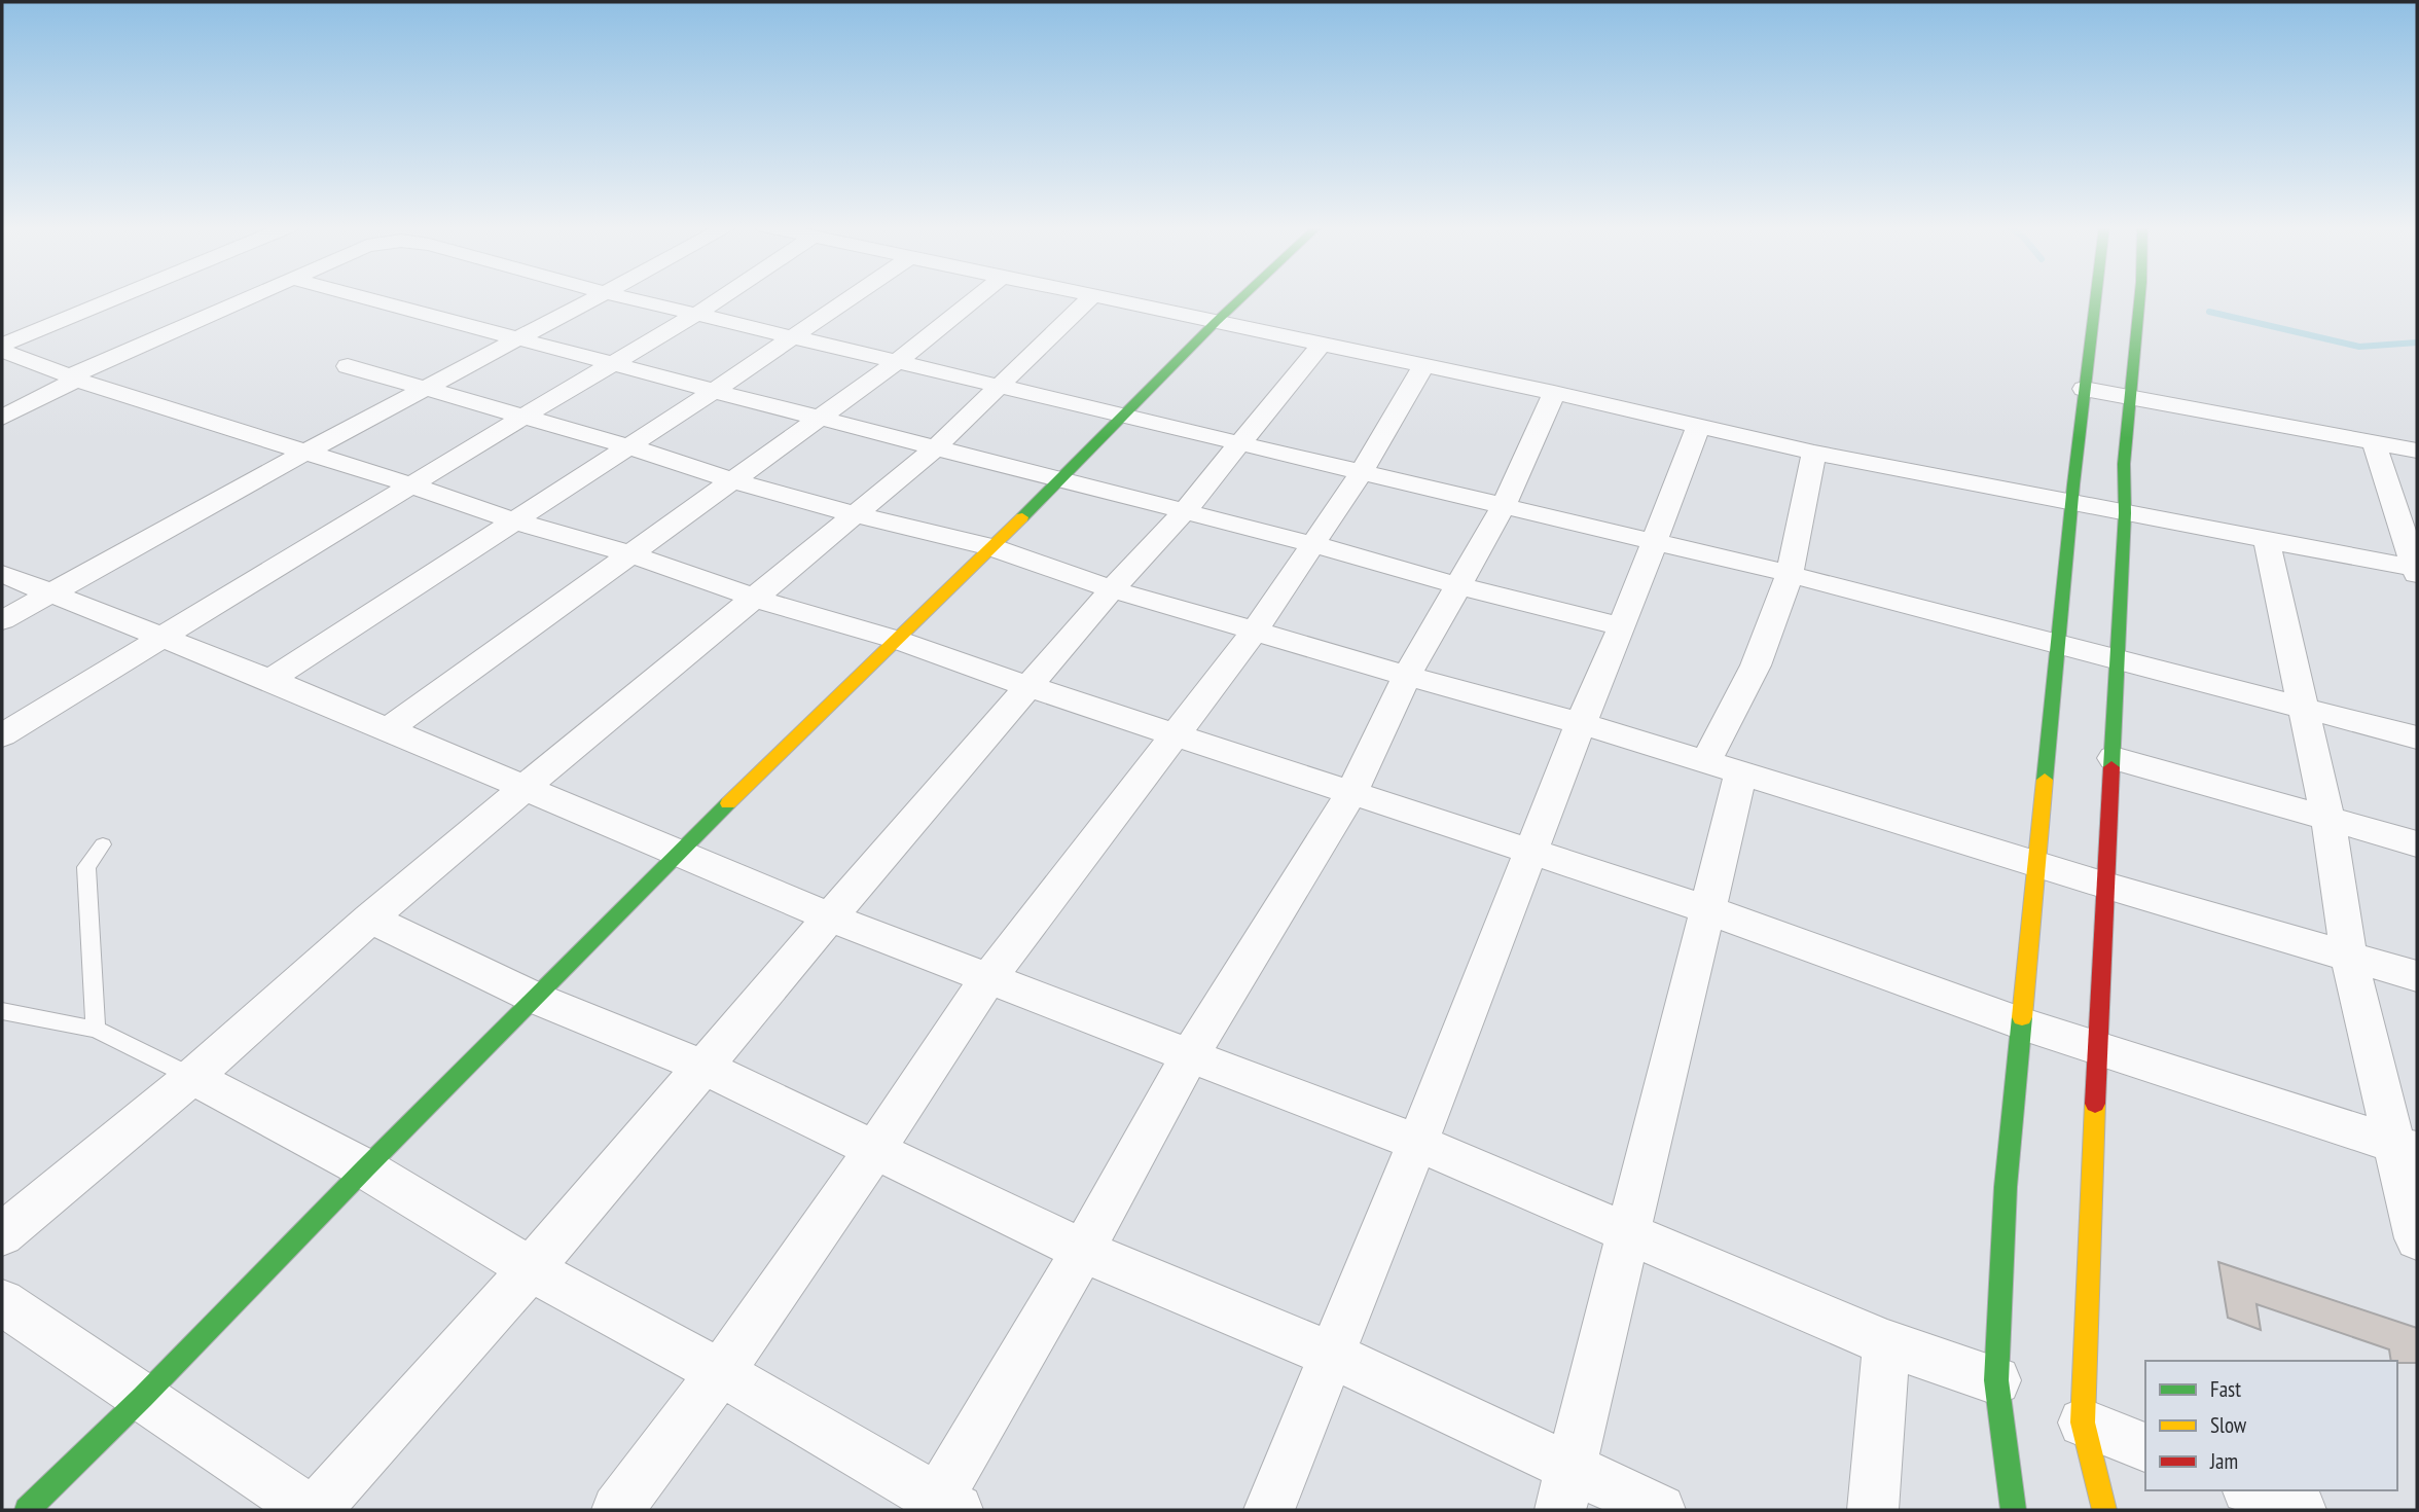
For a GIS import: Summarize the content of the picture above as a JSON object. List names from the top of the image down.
{
  "legend": ["Fast", "Slow", "Jam"]
}
